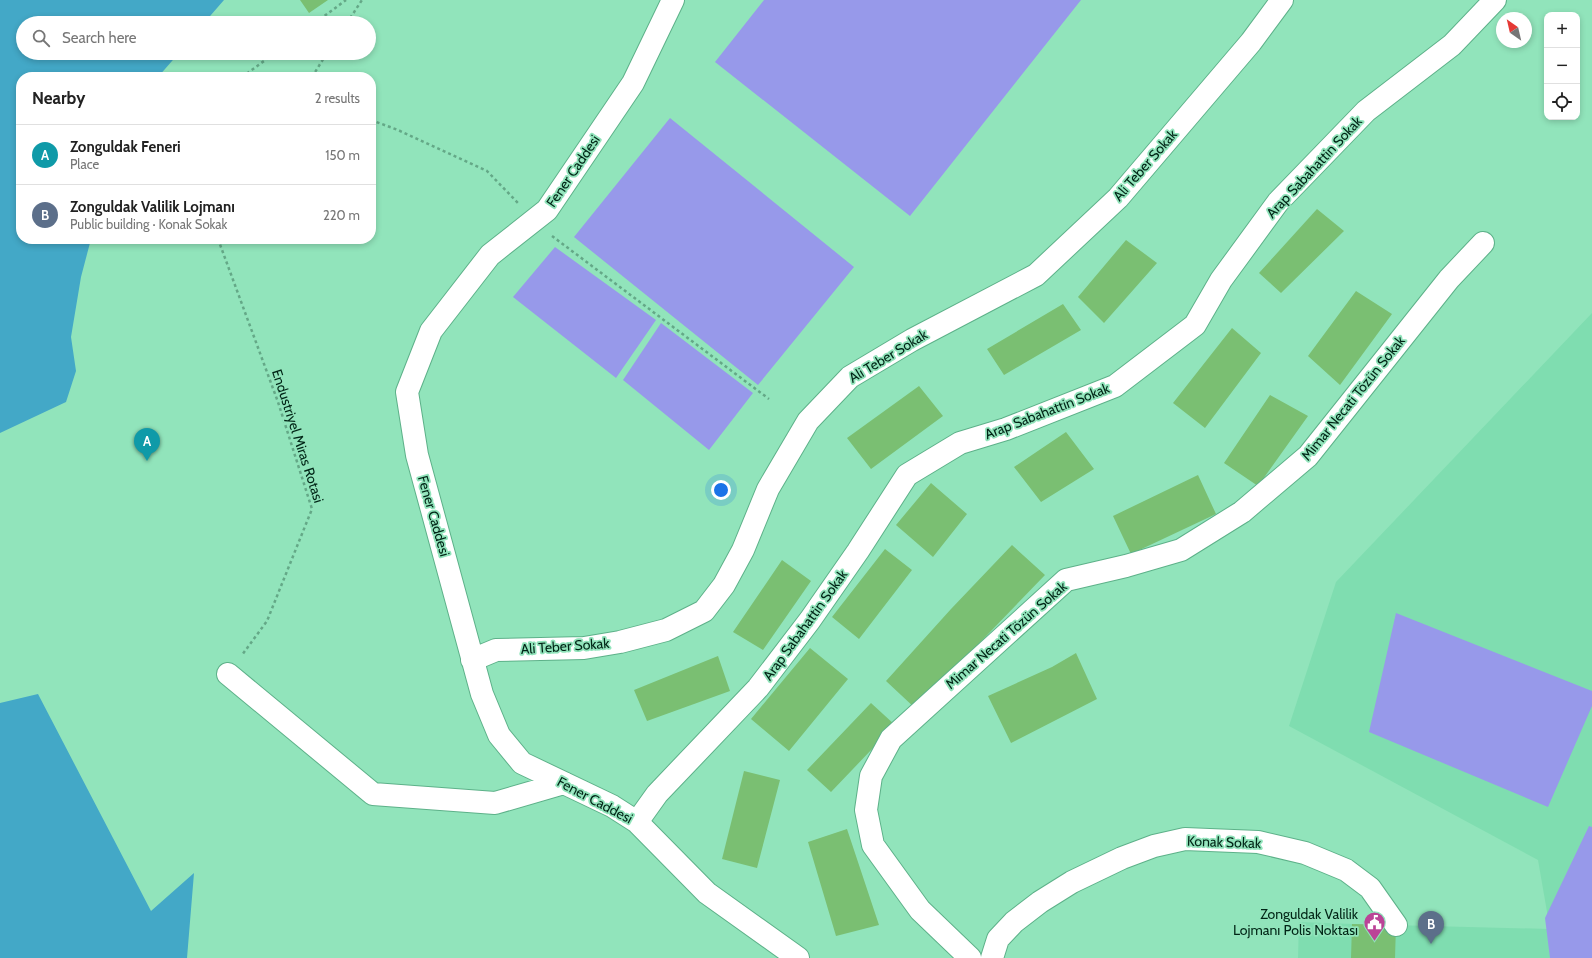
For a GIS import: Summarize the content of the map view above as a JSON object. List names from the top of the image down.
{
  "streets": {
    "street": [
      "Ali Teber Sokak",
      "Arap Sabahattin Sokak",
      "Fener Caddesi",
      "Mimar Necati Tözün Sokak",
      "Konak Sokak"
    ],
    "path": ["Endustriyel Miras Rotasi"]
  },
  "crossings": [
    ["Ali Teber Sokak", "Fener Caddesi"],
    ["Arap Sabahattin Sokak", "Fener Caddesi"]
  ],
  "places": {
    "public building": ["Zonguldak Valilik Lojmanı Polis Noktası"]
  },
  "north": "top left",
  "page": {
    "map_buttons": ["+", "−"],
    "search": "Search here",
    "heading": ["Nearby", "2 results"],
    "list": [
      {
        "mark": "A",
        "name": "Zonguldak Feneri",
        "note": "Place",
        "value": "150 m"
      },
      {
        "mark": "B",
        "name": "Zonguldak Valilik Lojmanı",
        "note": "Public building · Konak Sokak",
        "value": "220 m"
      }
    ],
    "pins": ["A", "B"]
  }
}
